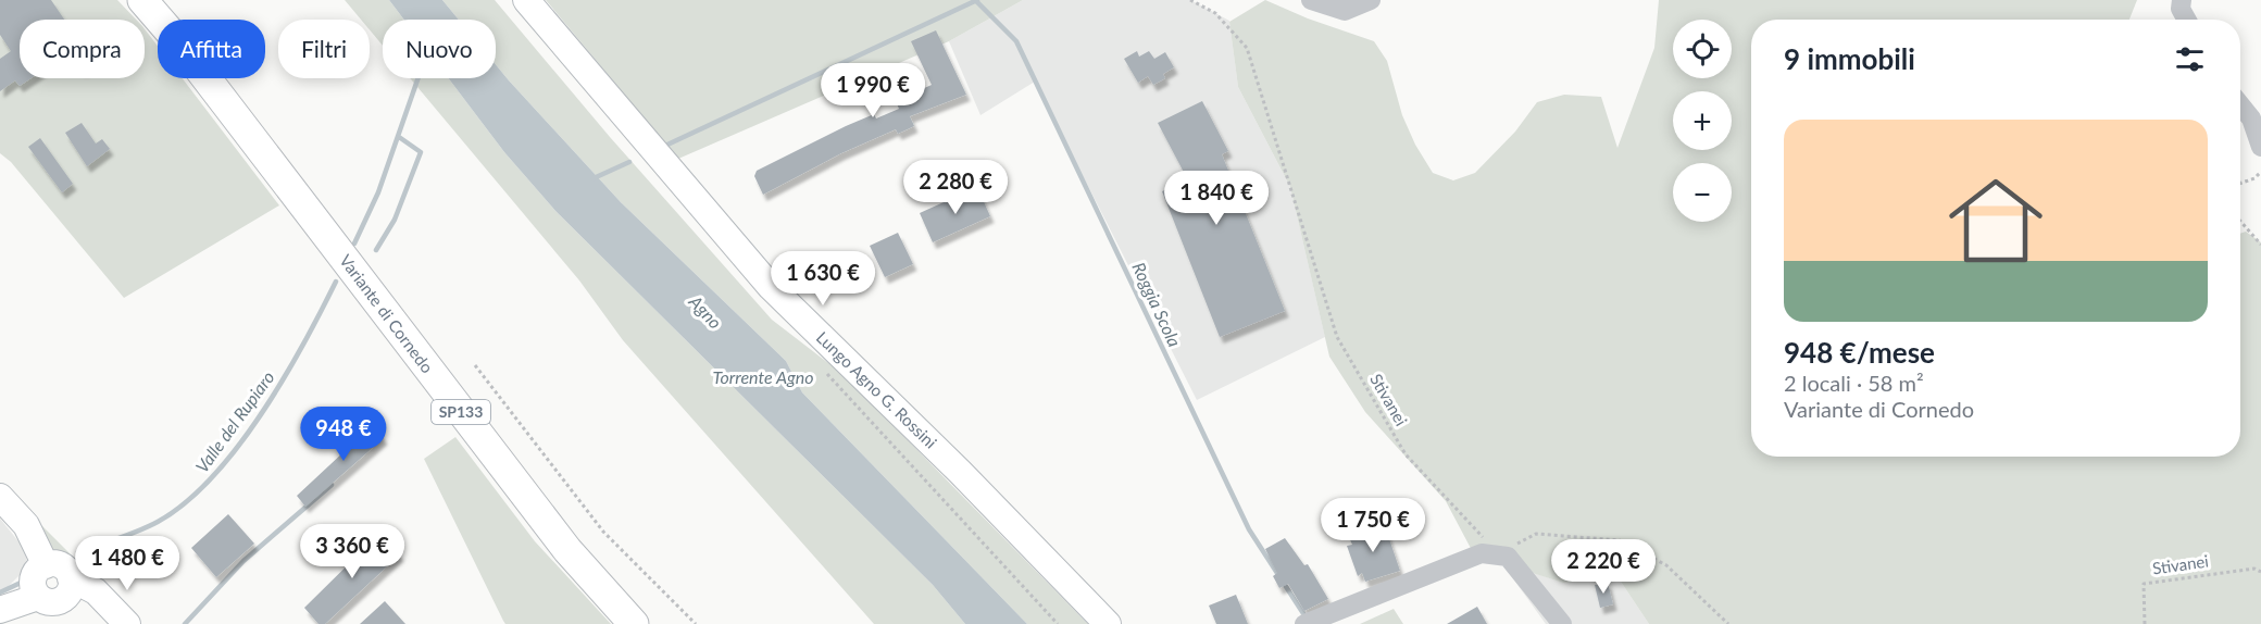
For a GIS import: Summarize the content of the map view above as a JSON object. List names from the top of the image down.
{
  "streets": {
    "main road": ["Variante di Cornedo", "Lungo Agno G. Rossini", "SP133"],
    "path": ["Stivanei"]
  },
  "water": [
    "Roggia Scola",
    "Agno",
    "Torrente Agno",
    "Valle del Rupiaro"
  ],
  "page": {
    "map_buttons": ["+", "−"],
    "chip": [
      "Compra",
      "Affitta",
      "Filtri",
      "Nuovo"
    ],
    "heading": "9 immobili",
    "price": [
      "1 990 €",
      "2 280 €",
      "1 840 €",
      "1 630 €",
      "948 €",
      "1 750 €",
      "3 360 €",
      "1 480 €",
      "2 220 €"
    ],
    "list": [
      {
        "name": "948 €/mese",
        "note": "2 locali · 58 m² · Variante di Cornedo"
      }
    ]
  }
}
